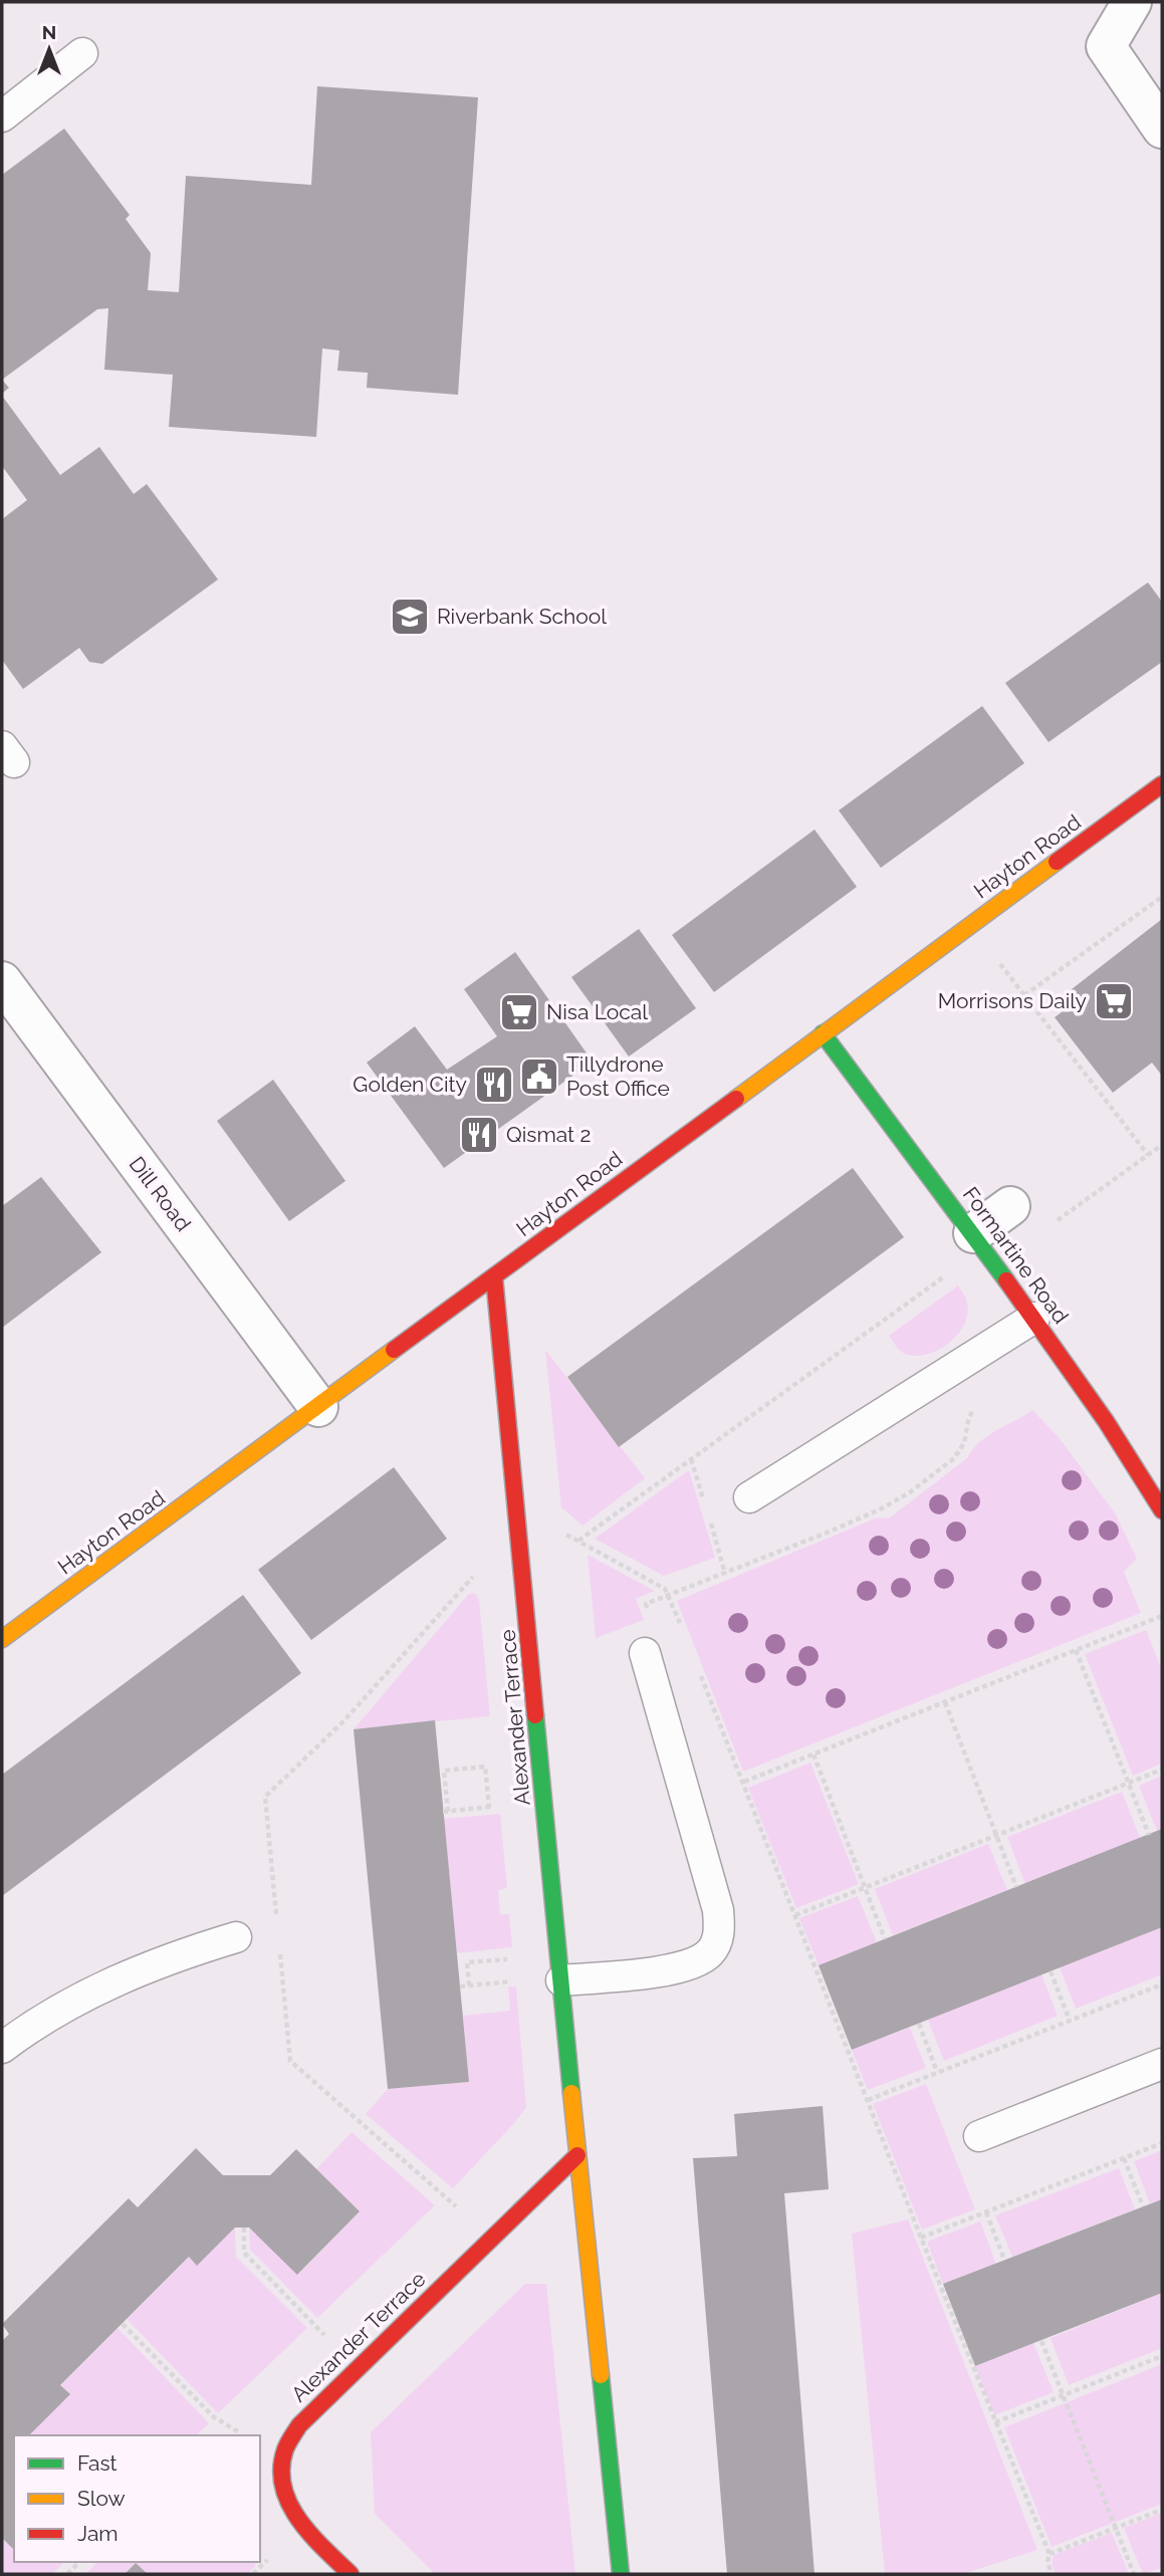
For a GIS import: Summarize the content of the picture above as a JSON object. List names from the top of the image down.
{
  "streets": {
    "street": [
      "Hayton Road",
      "Dill Road",
      "Formartine Road",
      "Alexander Terrace"
    ]
  },
  "crossings": [
    ["Hayton Road", "Dill Road"],
    ["Hayton Road", "Formartine Road"],
    ["Hayton Road", "Alexander Terrace"]
  ],
  "places": {
    "school or university": ["Riverbank School"],
    "supermarket": ["Morrisons Daily", "Nisa Local"],
    "public building": ["Tillydrone Post Office"],
    "restaurant": ["Golden City", "Qismat 2"]
  },
  "legend": ["Fast", "Slow", "Jam"],
  "north": "top"
}
